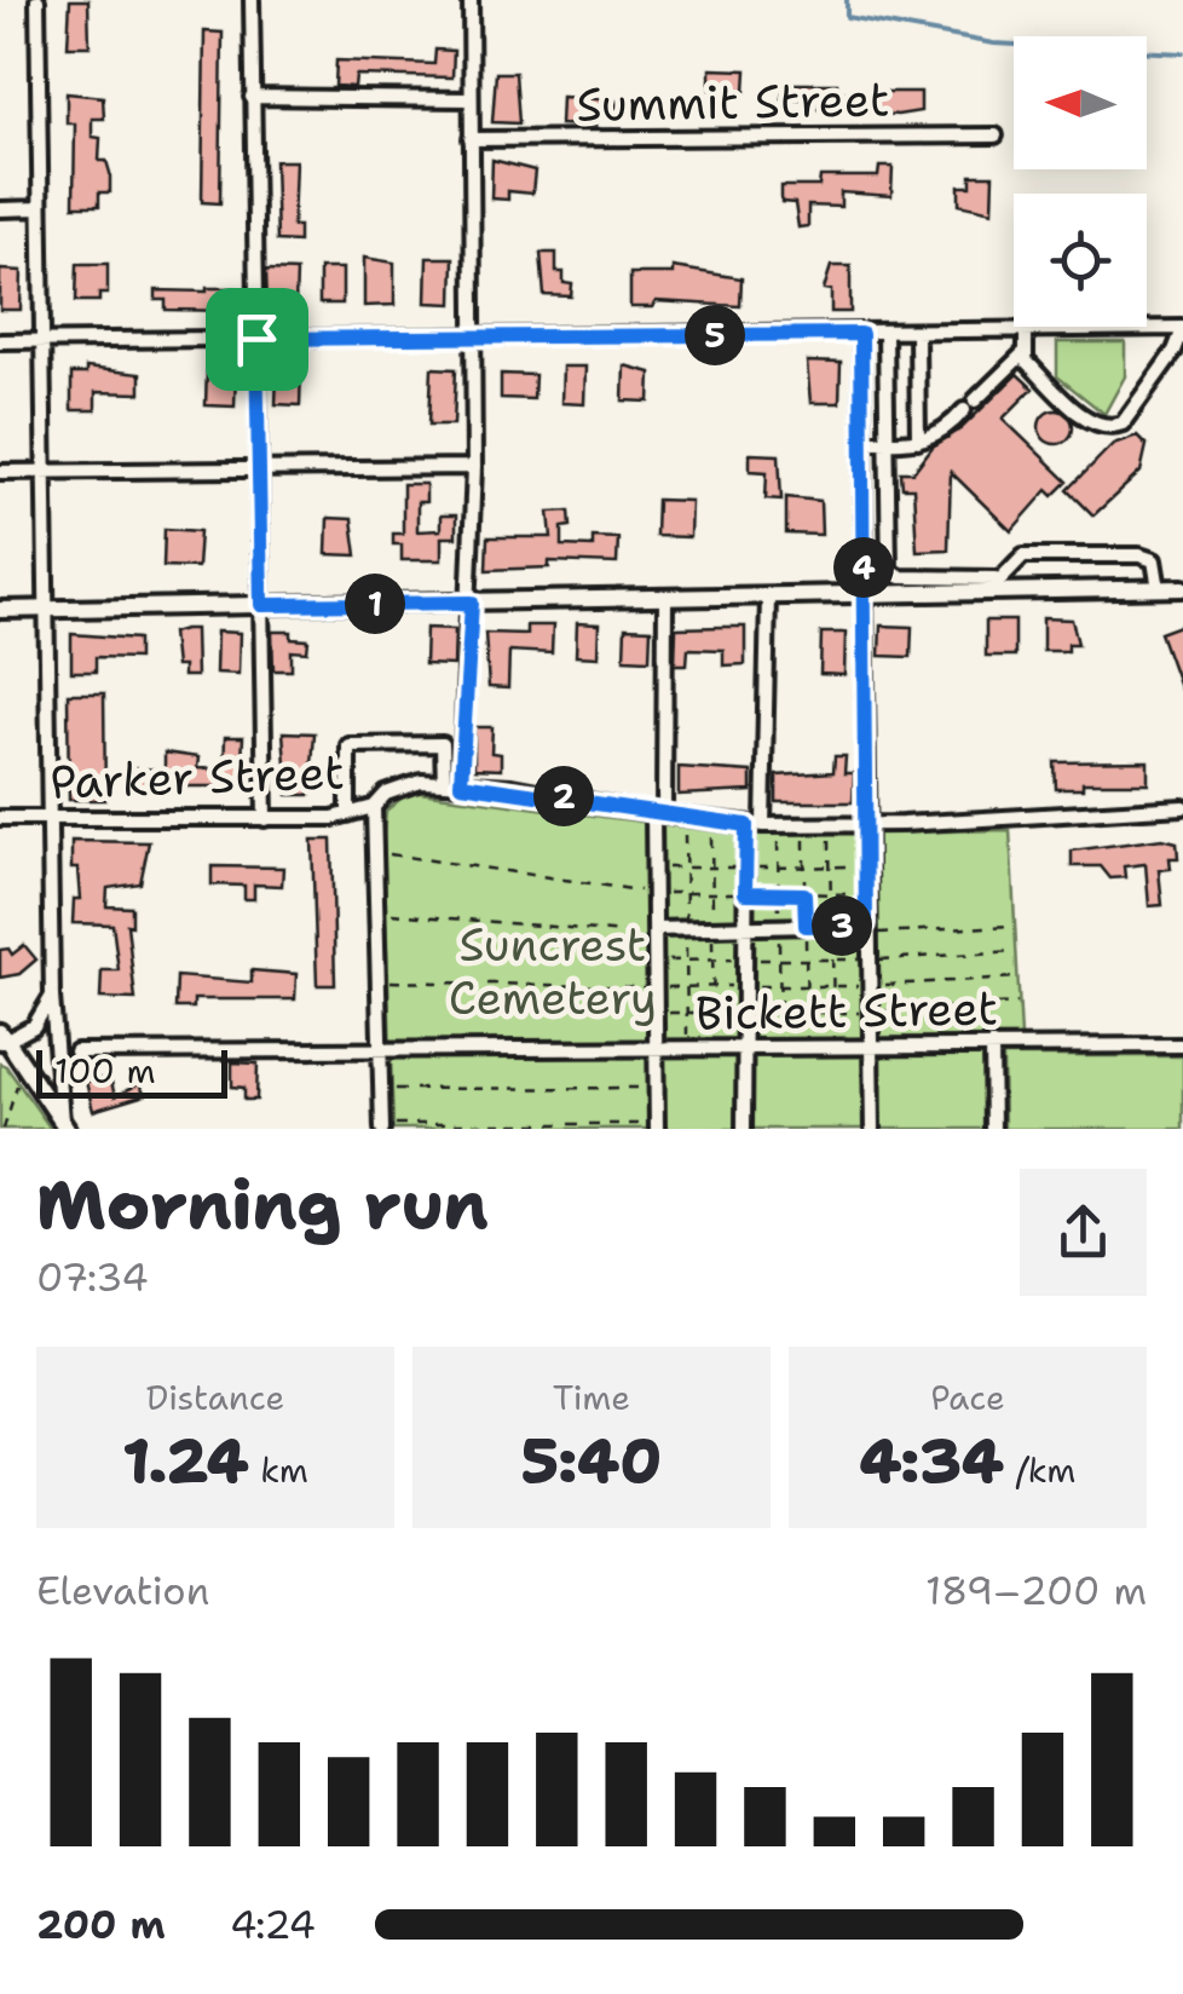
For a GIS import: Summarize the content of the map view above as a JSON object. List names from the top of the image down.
{
  "streets": {
    "street": ["Summit Street", "Parker Street", "Bickett Street"]
  },
  "parks": ["Suncrest Cemetery"],
  "scale_bar": "100 m",
  "north": "left",
  "page": {
    "pins": [
      "5",
      "4",
      "1",
      "2",
      "3"
    ],
    "scale": "100 m",
    "heading": ["Morning run", "07:34"],
    "stats": [
      ["Distance", "1.24 km"],
      ["Time", "5:40"],
      ["Pace", "4:34 /km"]
    ],
    "chart": ["Elevation", "189–200 m"],
    "list": [
      {
        "name": "200 m",
        "note": "4:24"
      }
    ]
  }
}
